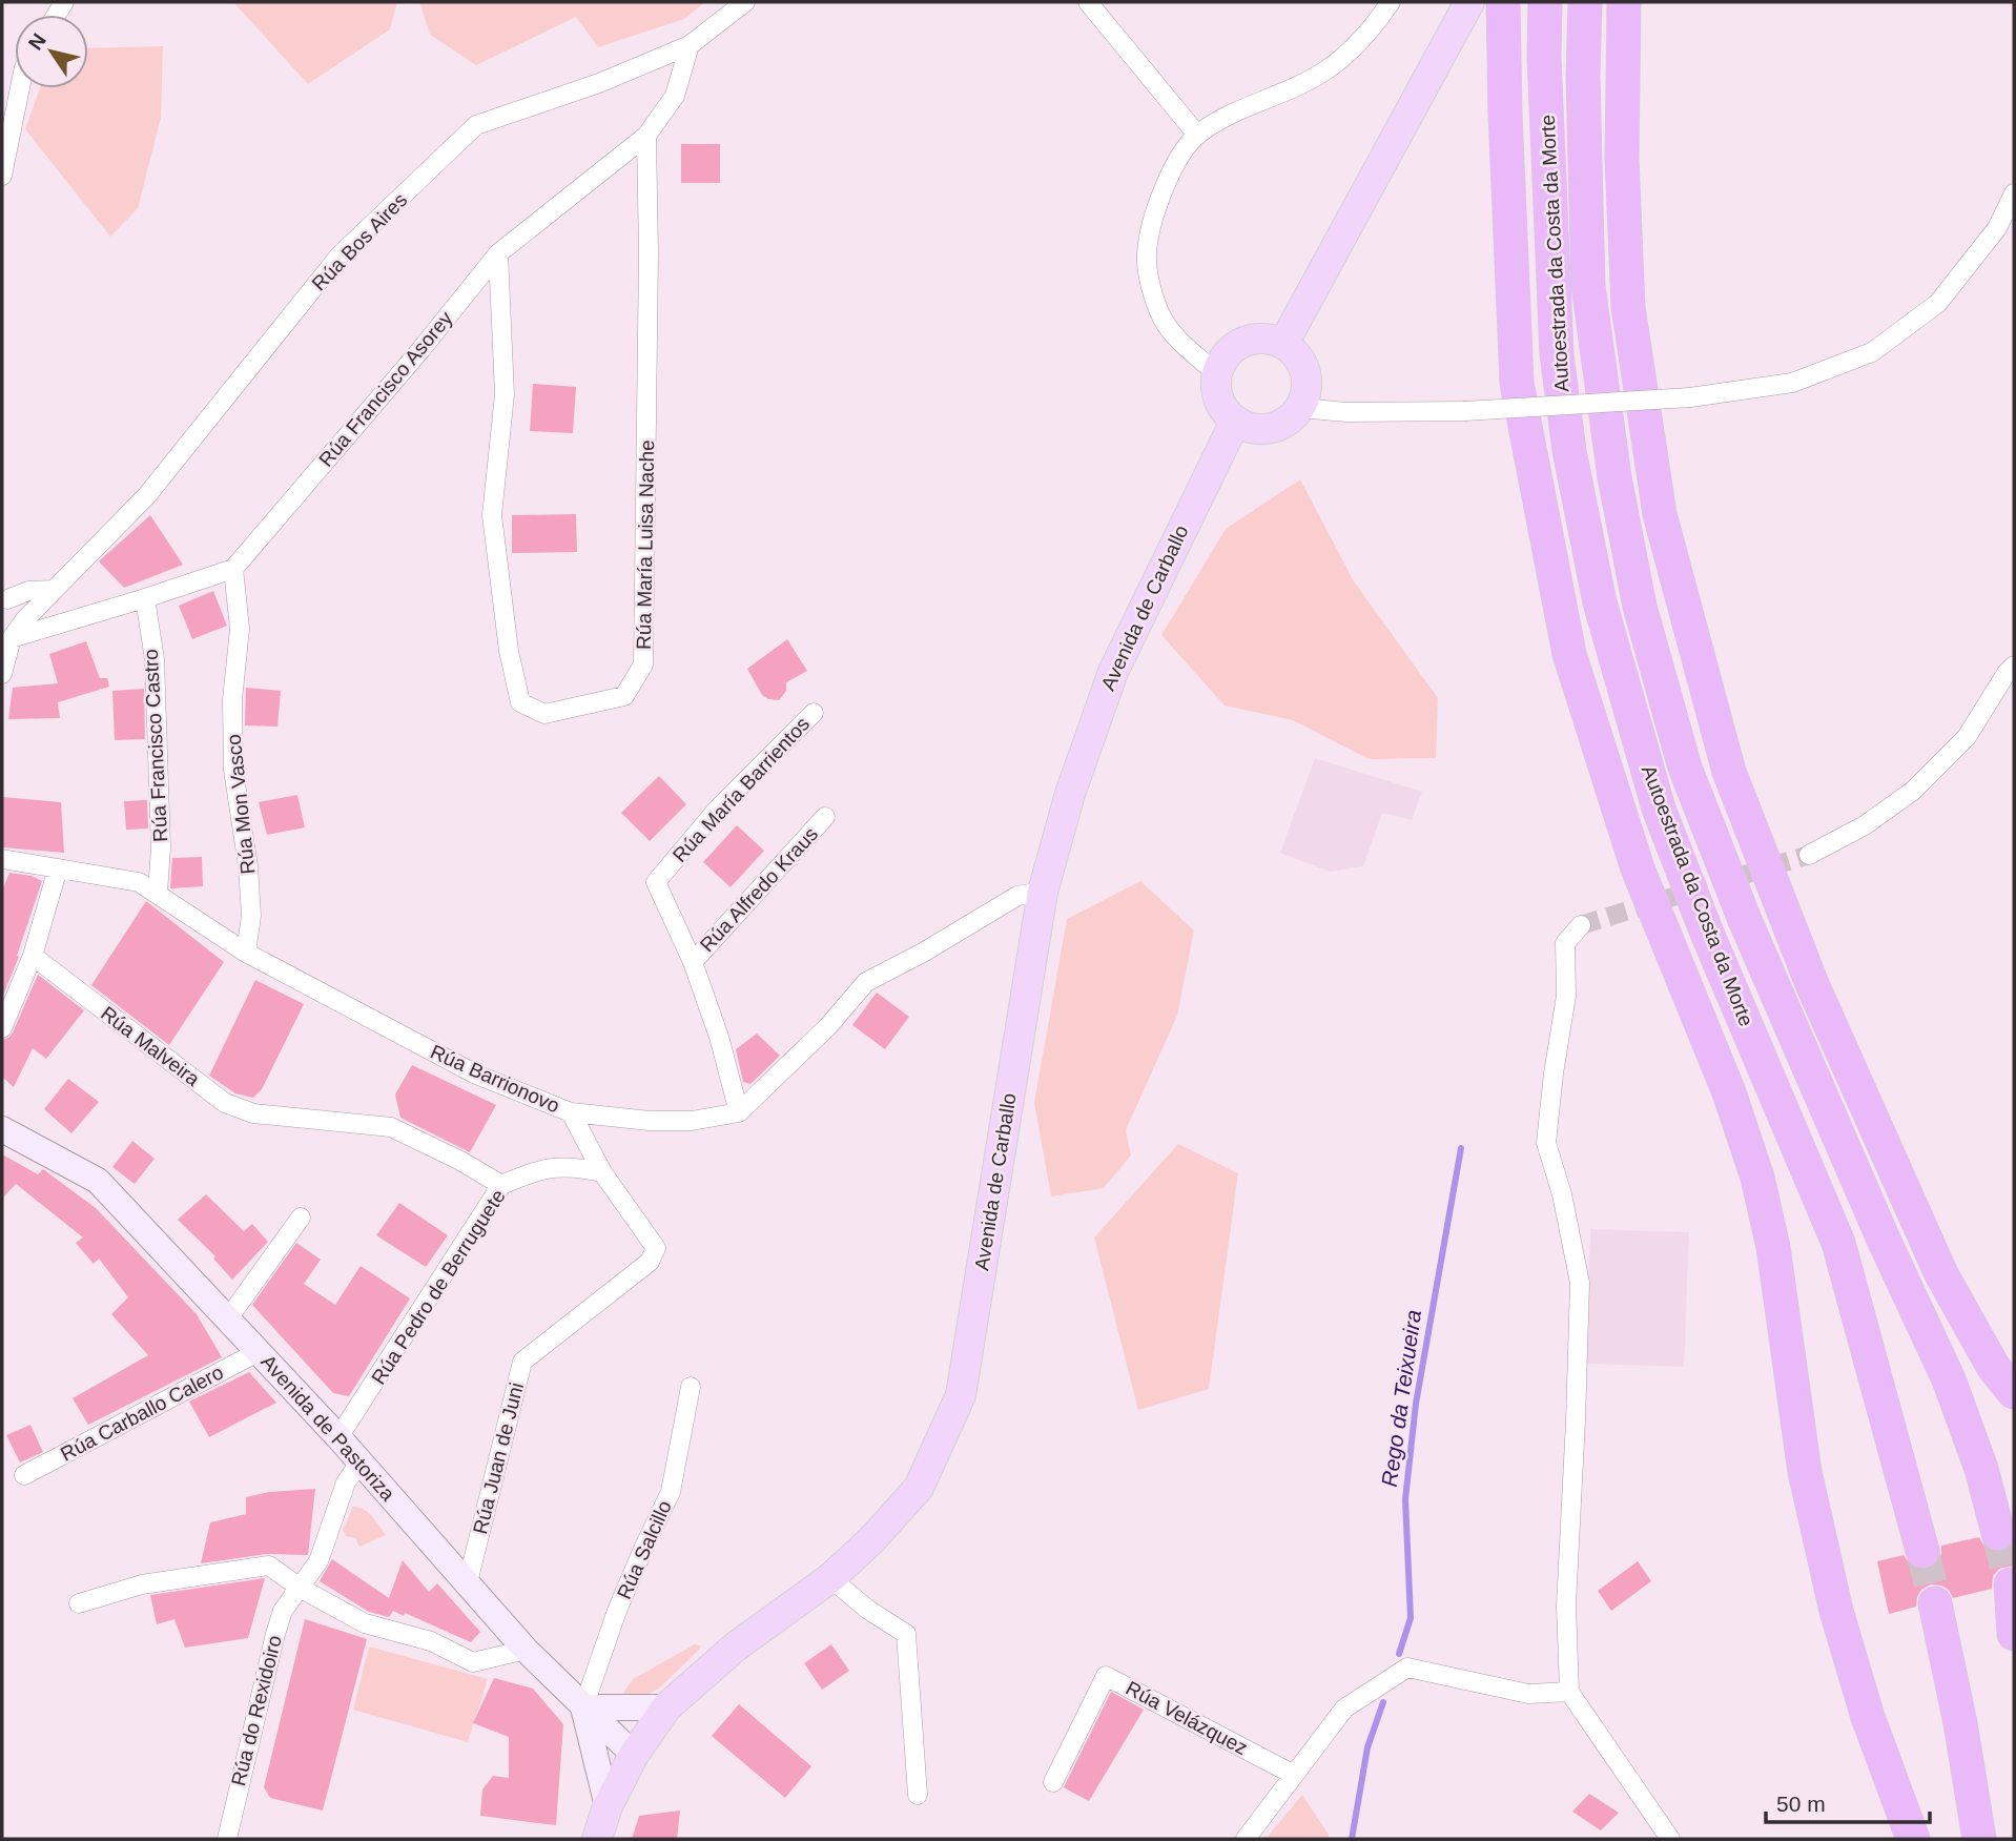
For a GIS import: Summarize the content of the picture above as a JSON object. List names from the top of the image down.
{
  "streets": {
    "highway": ["Autoestrada da Costa da Morte"],
    "main road": ["Avenida de Carballo"],
    "street": [
      "Rúa Bos Aires",
      "Rúa Francisco Asorey",
      "Rúa María Luisa Nache",
      "Rúa Francisco Castro",
      "Rúa María Barrientos",
      "Rúa Mon Vasco",
      "Rúa Alfredo Kraus",
      "Rúa Malveira",
      "Rúa Barrionovo",
      "Rúa Pedro de Berruguete",
      "Rúa Carballo Calero",
      "Avenida de Pastoriza",
      "Rúa Juan de Juni",
      "Rúa Salcillo",
      "Rúa do Rexidoiro",
      "Rúa Velázquez"
    ]
  },
  "crossings": [
    ["Rúa Bos Aires", "Rúa Francisco Asorey"],
    ["Rúa Francisco Asorey", "Rúa María Luisa Nache"],
    ["Rúa Francisco Asorey", "Rúa Mon Vasco"],
    ["Avenida de Carballo", "Avenida de Pastoriza"],
    ["Rúa Francisco Castro", "Rúa Barrionovo"],
    ["Rúa María Barrientos", "Rúa Alfredo Kraus"],
    ["Rúa María Barrientos", "Rúa Barrionovo"],
    ["Rúa Mon Vasco", "Rúa Barrionovo"],
    ["Rúa Malveira", "Rúa Pedro de Berruguete"],
    ["Rúa Barrionovo", "Rúa Juan de Juni"],
    ["Rúa Pedro de Berruguete", "Avenida de Pastoriza"],
    ["Rúa Pedro de Berruguete", "Rúa Juan de Juni"],
    ["Rúa Carballo Calero", "Avenida de Pastoriza"],
    ["Avenida de Pastoriza", "Rúa Juan de Juni"],
    ["Avenida de Pastoriza", "Rúa Salcillo"],
    ["Avenida de Pastoriza", "Rúa do Rexidoiro"]
  ],
  "water": ["Rego da Teixueira"],
  "scale_bar": "50 m",
  "north": "top left"
}
